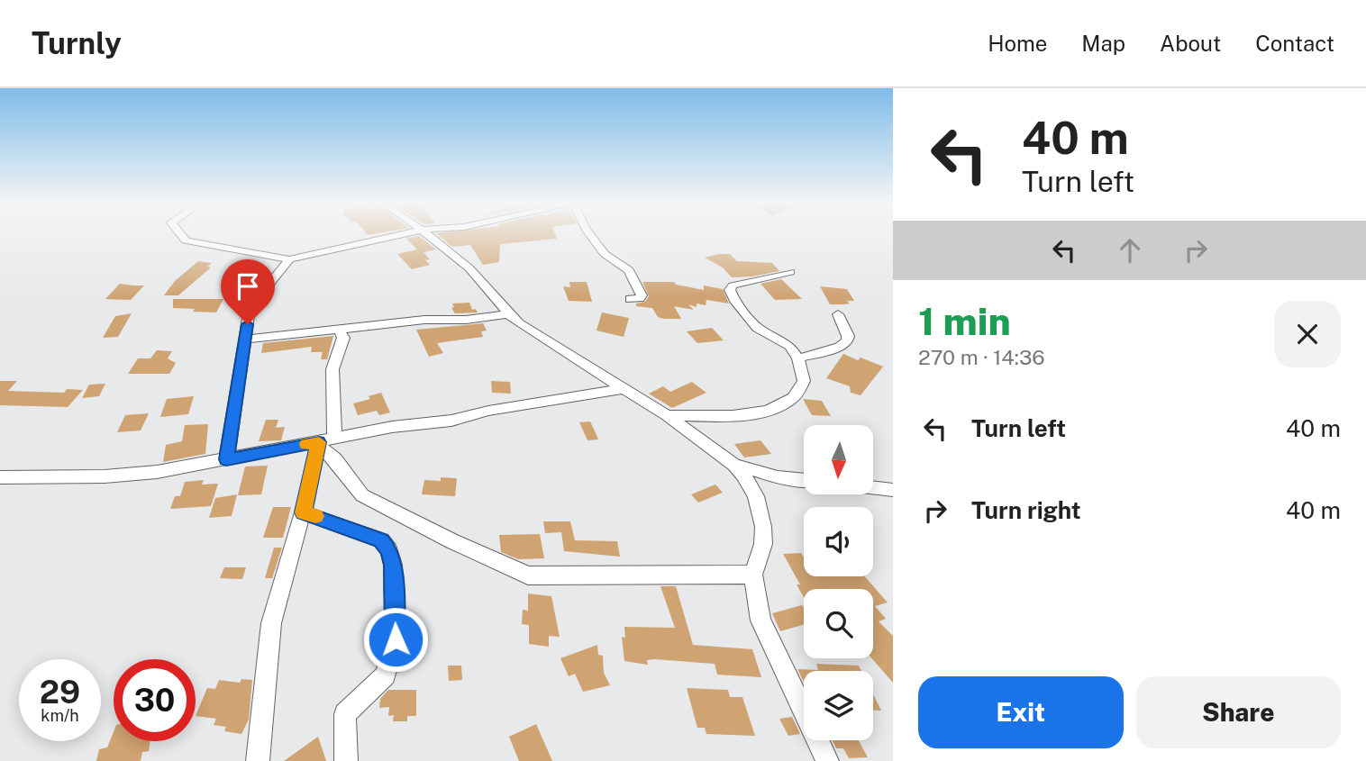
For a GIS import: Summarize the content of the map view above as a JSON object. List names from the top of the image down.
{
  "north": "bottom",
  "page": {
    "header": "Turnly",
    "nav": [
      "Home",
      "Map",
      "About",
      "Contact"
    ],
    "turn": ["40 m", "Turn left"],
    "heading": ["1 min", "270 m · 14:36"],
    "list": [
      {
        "name": "Turn left",
        "value": "40 m"
      },
      {
        "name": "Turn right",
        "value": "40 m"
      }
    ],
    "speed": "29 km/h",
    "limit": "30",
    "buttons": ["Exit", "Share"]
  }
}
